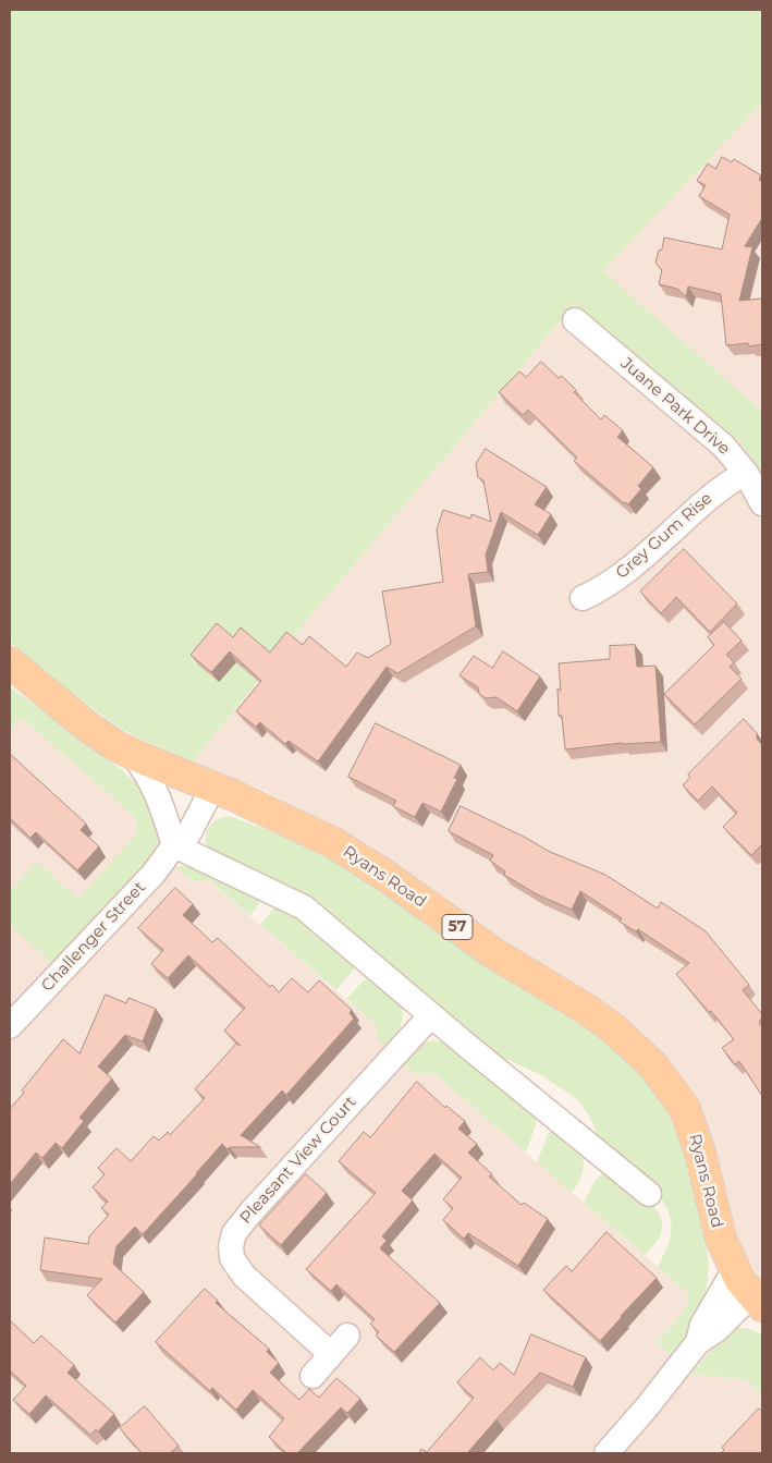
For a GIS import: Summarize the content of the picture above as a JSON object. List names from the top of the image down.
{
  "streets": {
    "main road": ["Ryans Road", "57"],
    "street": [
      "Juane Park Drive",
      "Grey Gum Rise",
      "Challenger Street",
      "Pleasant View Court"
    ]
  },
  "crossings": [
    ["Juane Park Drive", "Grey Gum Rise"],
    ["Ryans Road", "Challenger Street"]
  ]
}
